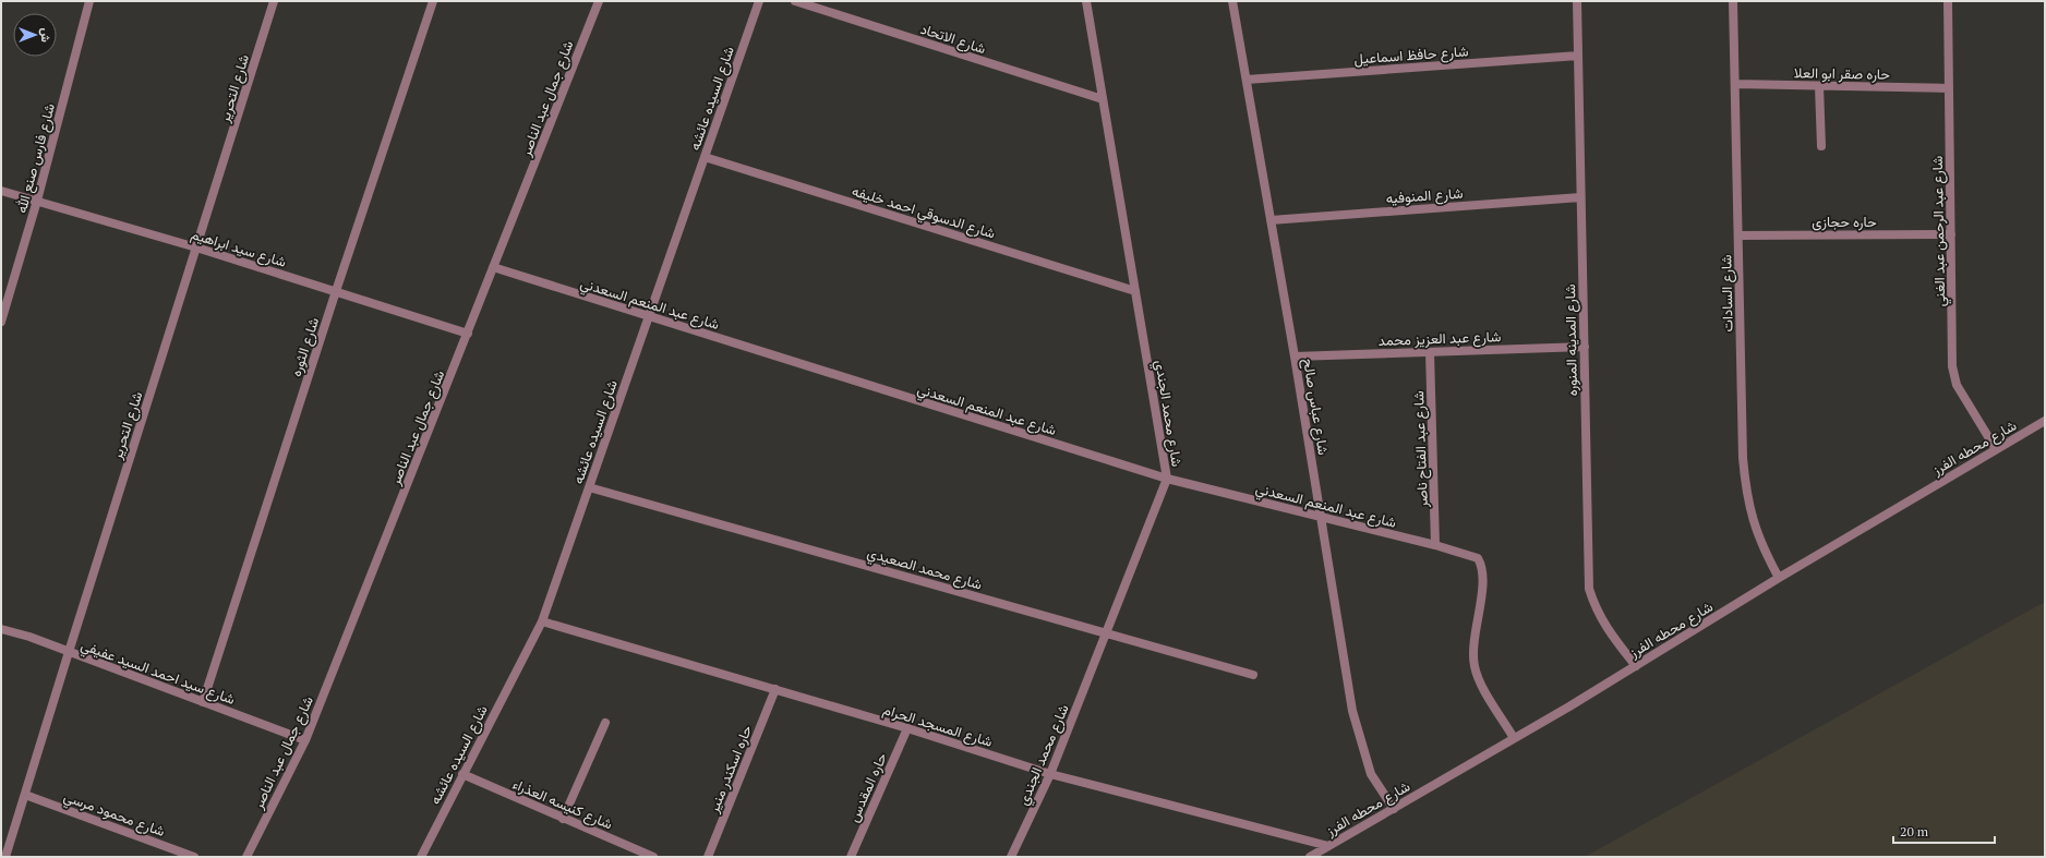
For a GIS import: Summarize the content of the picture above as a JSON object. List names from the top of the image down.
{
  "streets": {
    "street": [
      "شارع الاتحاد",
      "شارع حافظ اسماعيل",
      "حاره صقر ابو العلا",
      "شارع التحرير",
      "شارع جمال عبد الناصر",
      "شارع السيده عائشه",
      "شارع فارس صنع الله",
      "شارع المنوفيه",
      "شارع الدسوقي احمد خليفه",
      "حاره حجازى",
      "شارع عبد الرحمن عبد الغني",
      "شارع سيد ابراهيم",
      "شارع السادات",
      "شارع عبد المنعم السعدني",
      "شارع عبد العزيز محمد",
      "شارع المدينه المنوره",
      "شارع الثوره",
      "شارع عباس صالح",
      "شارع محمد الجندي",
      "شارع محطه الفرز",
      "شارع عبد الفتاح ناصر",
      "شارع محمد الصعيدي",
      "شارع سيد احمد السيد عفيفي",
      "شارع المسجد الحرام",
      "حاره اسكندر منير",
      "حاره المقدس",
      "شارع كنيسه العذراء",
      "شارع محمود مرسي"
    ]
  },
  "crossings": [
    ["شارع الاتحاد", "شارع محمد الجندي"],
    ["شارع حافظ اسماعيل", "شارع المدينه المنوره"],
    ["شارع حافظ اسماعيل", "شارع عباس صالح"],
    ["حاره صقر ابو العلا", "شارع عبد الرحمن عبد الغني"],
    ["حاره صقر ابو العلا", "شارع السادات"],
    ["شارع التحرير", "شارع سيد ابراهيم"],
    ["شارع التحرير", "شارع سيد احمد السيد عفيفي"],
    ["شارع التحرير", "شارع محمود مرسي"],
    ["شارع جمال عبد الناصر", "شارع سيد ابراهيم"],
    ["شارع جمال عبد الناصر", "شارع عبد المنعم السعدني"],
    ["شارع جمال عبد الناصر", "شارع سيد احمد السيد عفيفي"],
    ["شارع السيده عائشه", "شارع الدسوقي احمد خليفه"],
    ["شارع السيده عائشه", "شارع عبد المنعم السعدني"],
    ["شارع السيده عائشه", "شارع محمد الصعيدي"],
    ["شارع السيده عائشه", "شارع المسجد الحرام"],
    ["شارع السيده عائشه", "شارع كنيسه العذراء"],
    ["شارع فارس صنع الله", "شارع سيد ابراهيم"],
    ["شارع المنوفيه", "شارع المدينه المنوره"],
    ["شارع المنوفيه", "شارع عباس صالح"],
    ["شارع الدسوقي احمد خليفه", "شارع محمد الجندي"],
    ["حاره حجازى", "شارع عبد الرحمن عبد الغني"],
    ["حاره حجازى", "شارع السادات"],
    ["شارع عبد الرحمن عبد الغني", "شارع محطه الفرز"],
    ["شارع سيد ابراهيم", "شارع الثوره"],
    ["شارع السادات", "شارع محطه الفرز"],
    ["شارع عبد المنعم السعدني", "شارع عباس صالح"],
    ["شارع عبد المنعم السعدني", "شارع محمد الجندي"],
    ["شارع عبد المنعم السعدني", "شارع محطه الفرز"],
    ["شارع عبد المنعم السعدني", "شارع عبد الفتاح ناصر"],
    ["شارع عبد العزيز محمد", "شارع المدينه المنوره"],
    ["شارع عبد العزيز محمد", "شارع عباس صالح"],
    ["شارع عبد العزيز محمد", "شارع عبد الفتاح ناصر"],
    ["شارع المدينه المنوره", "شارع محطه الفرز"],
    ["شارع الثوره", "شارع سيد احمد السيد عفيفي"],
    ["شارع عباس صالح", "شارع محطه الفرز"],
    ["شارع محمد الجندي", "شارع محمد الصعيدي"],
    ["شارع محمد الجندي", "شارع المسجد الحرام"],
    ["شارع محطه الفرز", "شارع المسجد الحرام"],
    ["شارع المسجد الحرام", "حاره اسكندر منير"],
    ["شارع المسجد الحرام", "حاره المقدس"]
  ],
  "scale_bar": "20 m",
  "north": "right"
}
